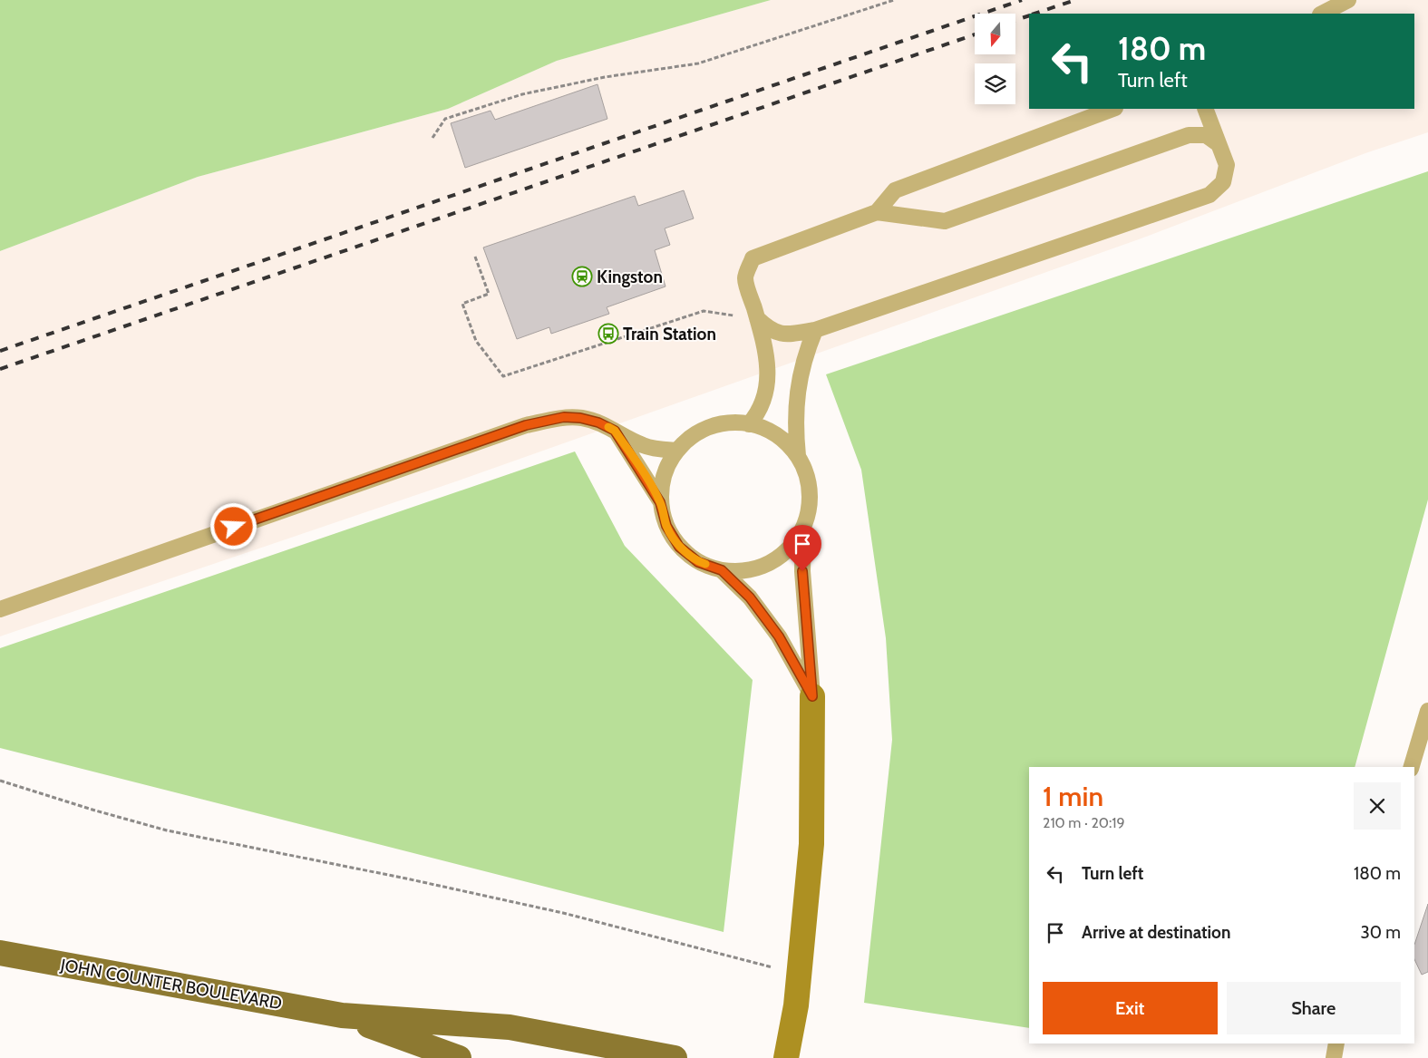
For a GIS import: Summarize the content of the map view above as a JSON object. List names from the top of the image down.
{
  "streets": {
    "main road": ["JOHN COUNTER BOULEVARD"]
  },
  "places": {
    "station": ["Kingston"],
    "bus stop": ["Train Station"]
  },
  "north": "bottom",
  "page": {
    "turn": ["180 m", "Turn left"],
    "heading": ["1 min", "210 m · 20:19"],
    "list": [
      {
        "name": "Turn left",
        "value": "180 m"
      },
      {
        "name": "Arrive at destination",
        "value": "30 m"
      }
    ],
    "buttons": ["Exit", "Share"]
  }
}
